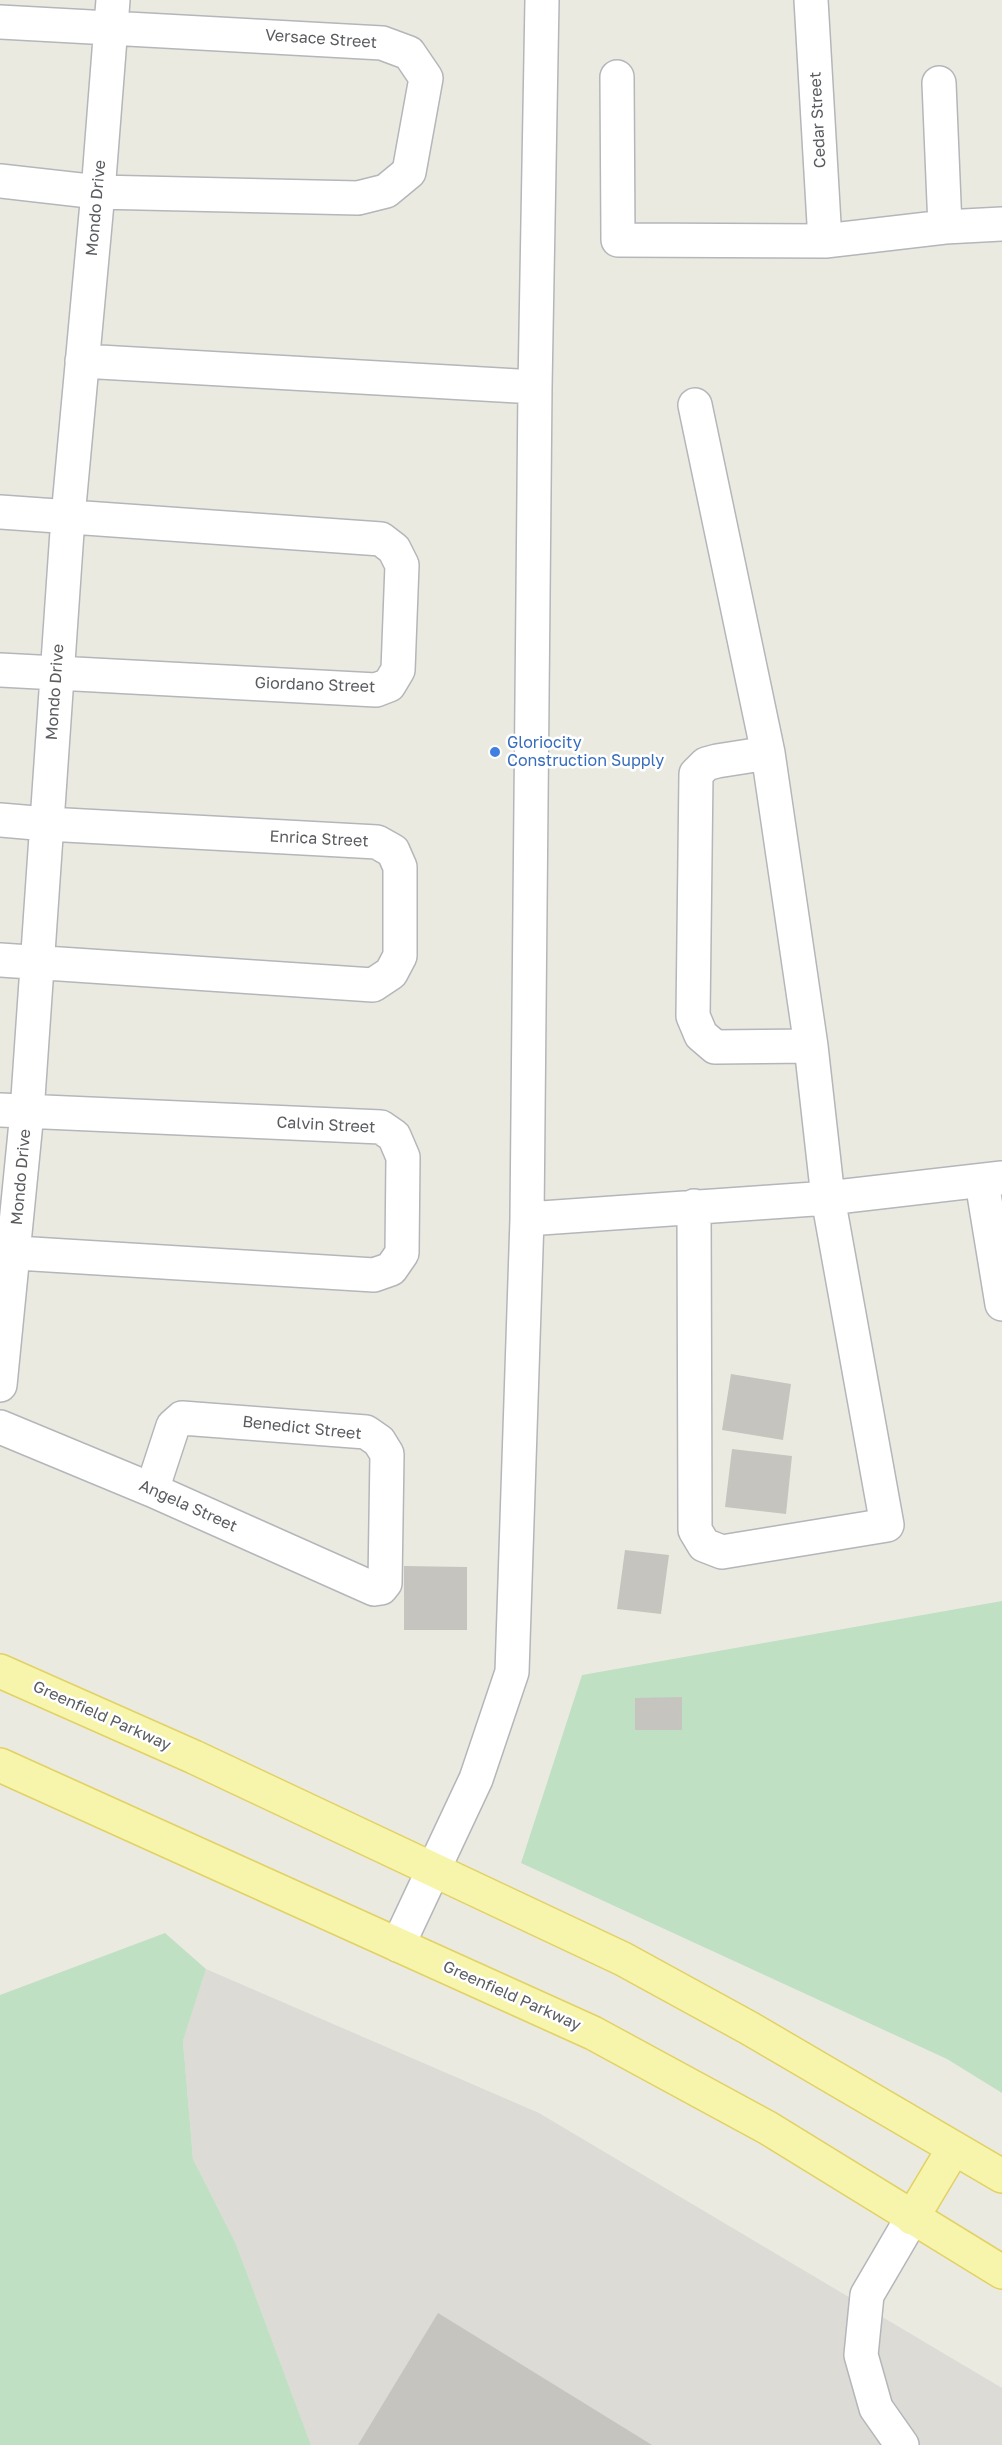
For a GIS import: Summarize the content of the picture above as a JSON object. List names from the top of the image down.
{
  "streets": {
    "main road": ["Greenfield Parkway"],
    "street": [
      "Versace Street",
      "Cedar Street",
      "Mondo Drive",
      "Giordano Street",
      "Enrica Street",
      "Calvin Street",
      "Benedict Street",
      "Angela Street"
    ]
  },
  "crossings": [
    ["Versace Street", "Mondo Drive"],
    ["Mondo Drive", "Giordano Street"],
    ["Mondo Drive", "Enrica Street"],
    ["Mondo Drive", "Calvin Street"],
    ["Benedict Street", "Angela Street"]
  ],
  "places": ["Gloriocity Construction Supply"]
}
